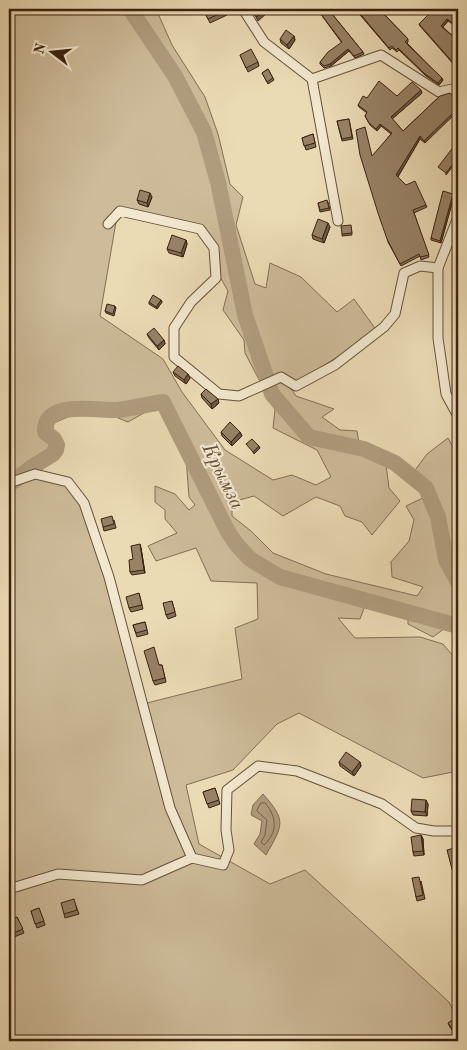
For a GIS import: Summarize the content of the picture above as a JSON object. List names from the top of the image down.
{
  "water": ["Крымза"],
  "north": "left"
}
